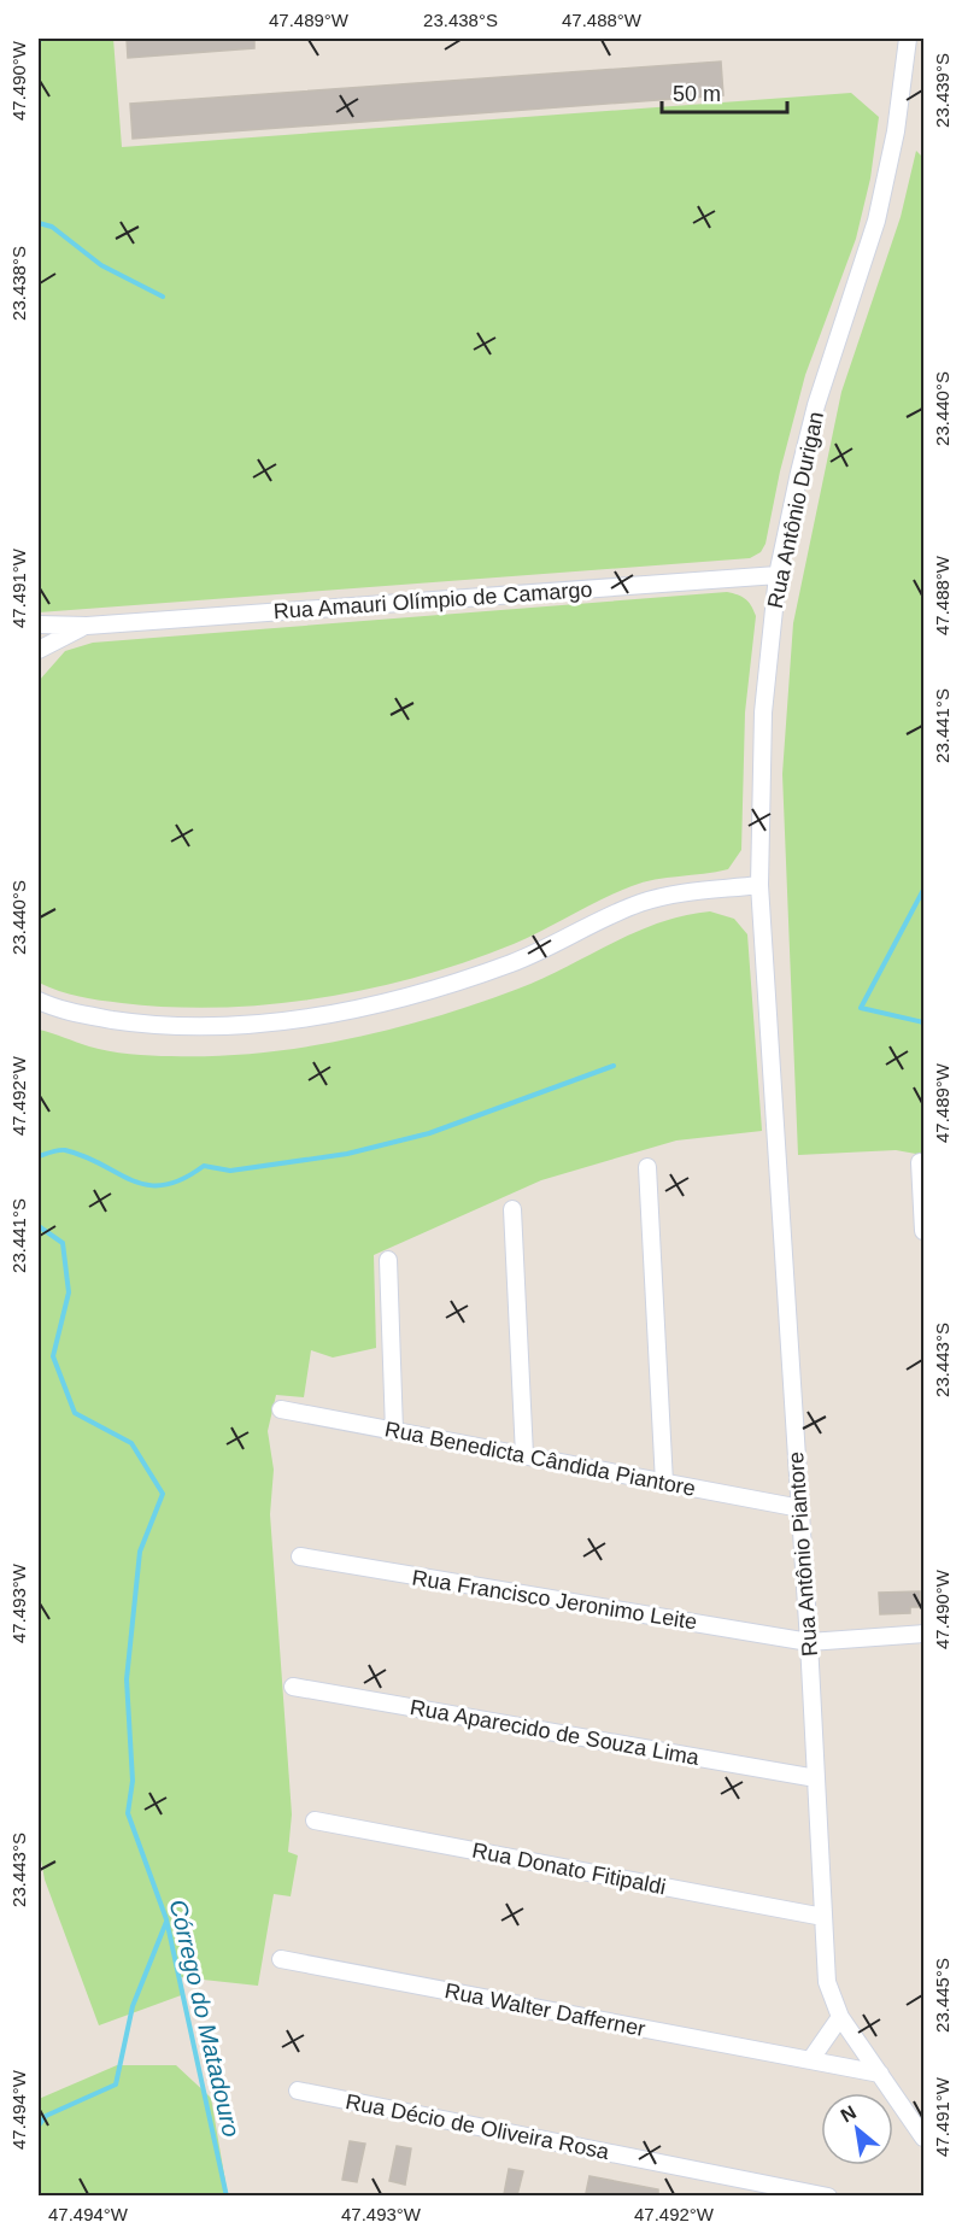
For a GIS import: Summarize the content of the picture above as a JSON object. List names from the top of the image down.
{
  "streets": {
    "street": [
      "Rua Antônio Durigan",
      "Rua Amauri Olímpio de Camargo",
      "Rua Benedicta Cândida Piantore",
      "Rua Antônio Piantore",
      "Rua Francisco Jeronimo Leite",
      "Rua Aparecido de Souza Lima",
      "Rua Donato Fitipaldi",
      "Rua Walter Dafferner",
      "Rua Décio de Oliveira Rosa"
    ]
  },
  "crossings": [
    ["Rua Antônio Durigan", "Rua Amauri Olímpio de Camargo"],
    ["Rua Antônio Durigan", "Rua Antônio Piantore"],
    ["Rua Benedicta Cândida Piantore", "Rua Antônio Piantore"],
    ["Rua Antônio Piantore", "Rua Francisco Jeronimo Leite"],
    ["Rua Antônio Piantore", "Rua Aparecido de Souza Lima"],
    ["Rua Antônio Piantore", "Rua Donato Fitipaldi"],
    ["Rua Antônio Piantore", "Rua Walter Dafferner"]
  ],
  "water": ["Córrego do Matadouro"],
  "scale_bar": "50 m",
  "north": "top left",
  "coordinates": [
    "47.489°W",
    "23.438°S",
    "47.488°W",
    "47.490°W",
    "23.439°S",
    "23.440°S",
    "47.491°W",
    "23.441°S",
    "47.492°W",
    "23.443°S",
    "47.493°W",
    "23.445°S",
    "47.494°W"
  ]
}
